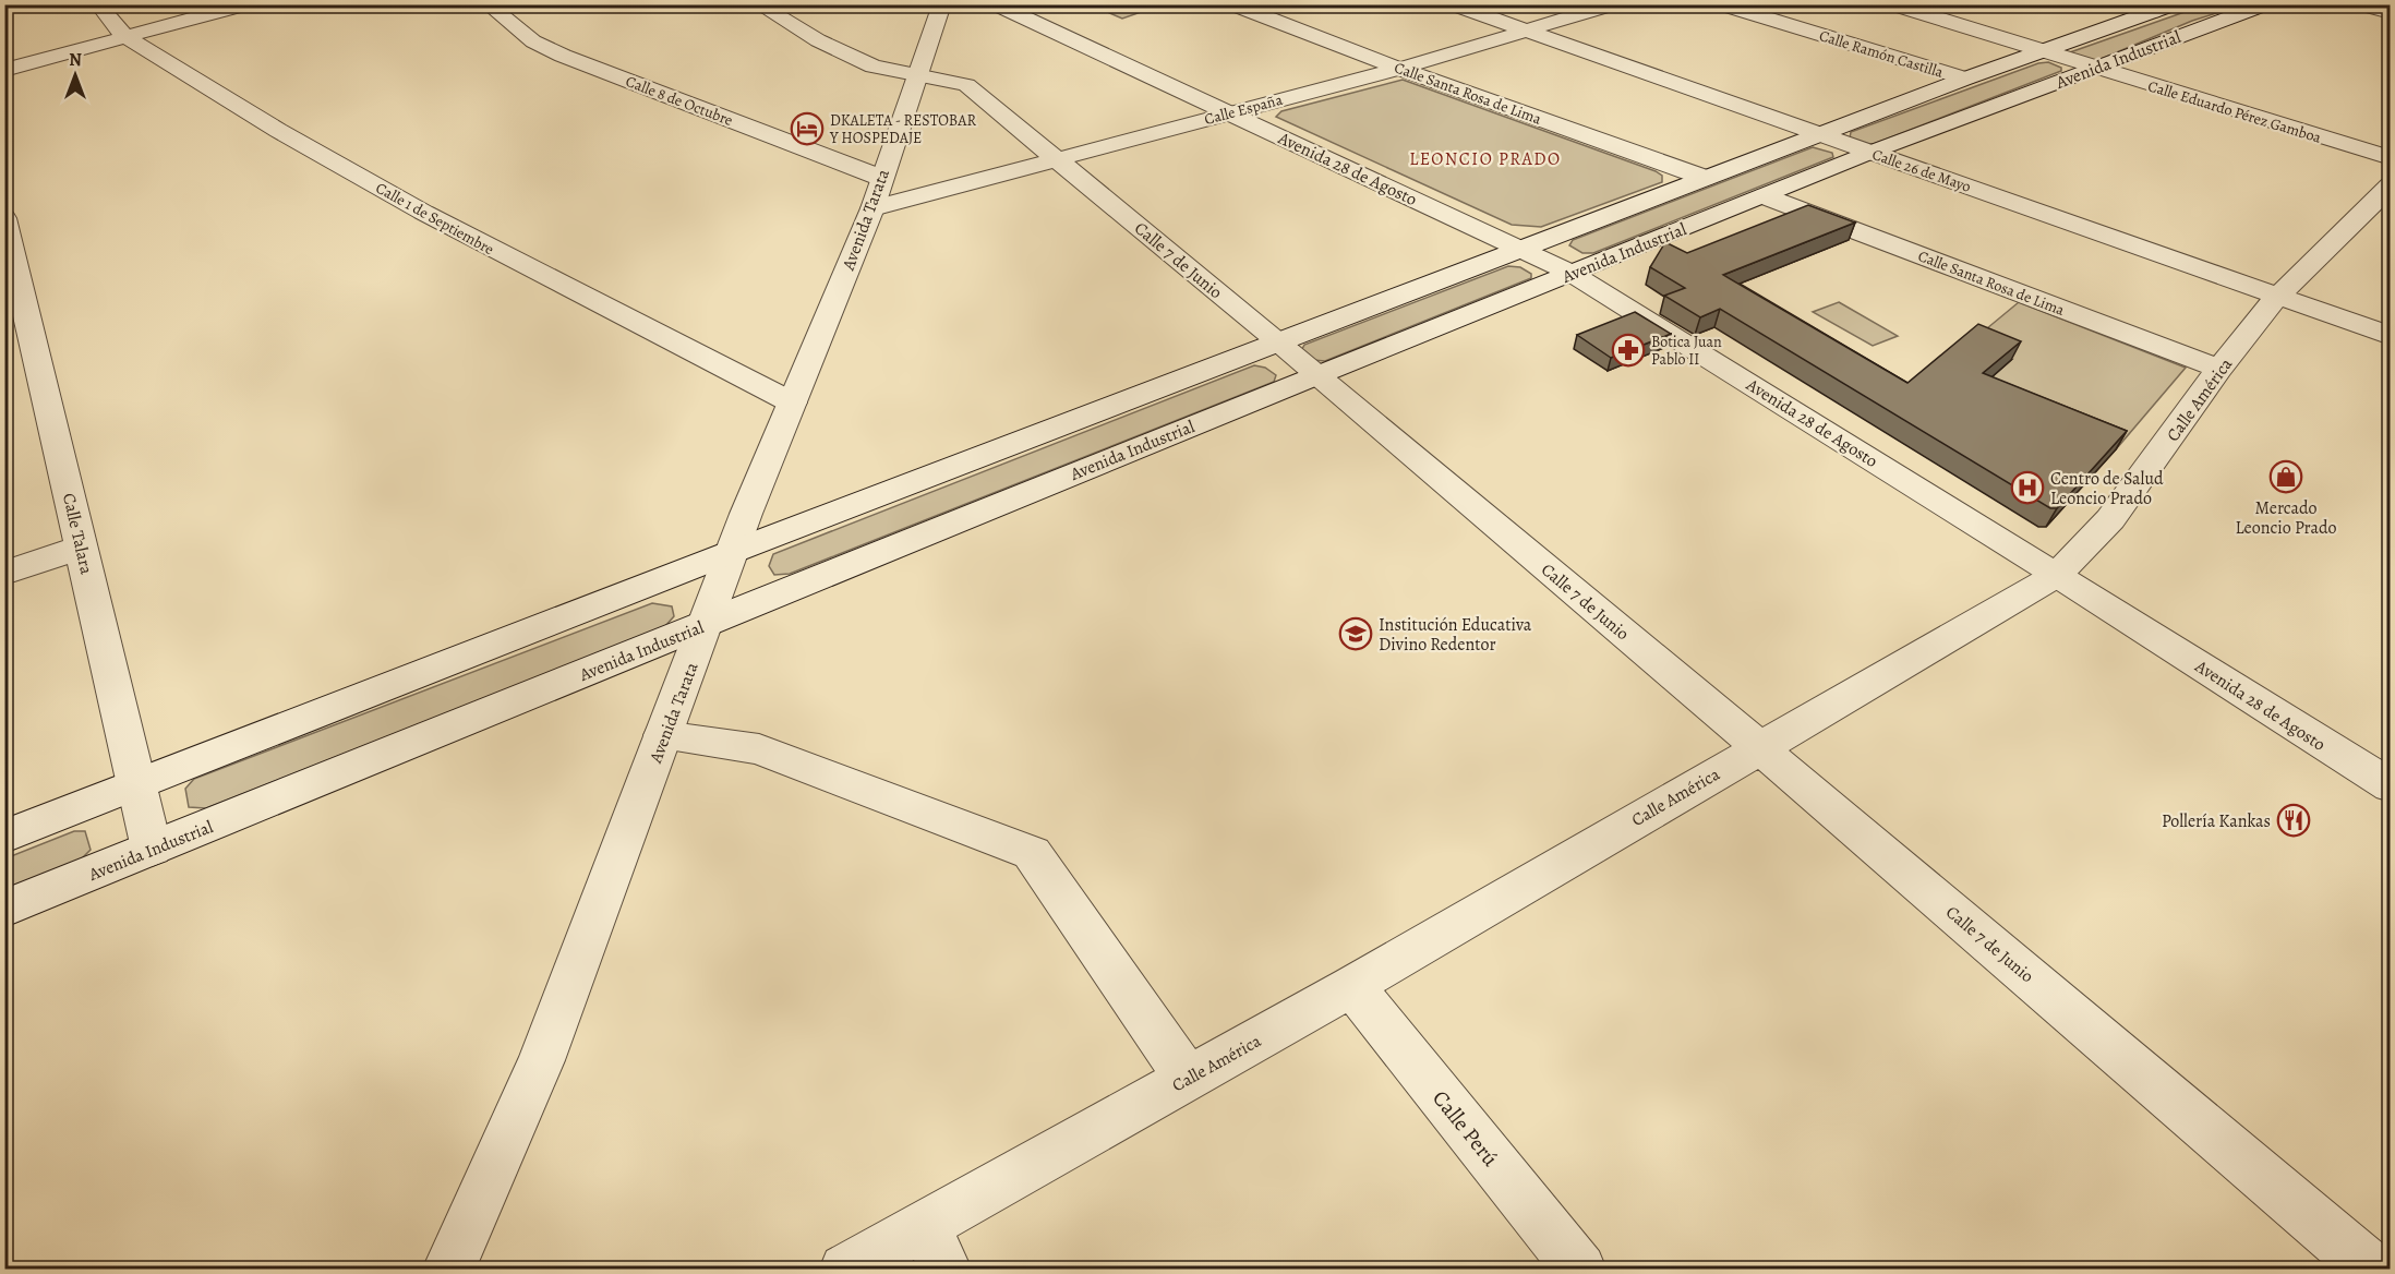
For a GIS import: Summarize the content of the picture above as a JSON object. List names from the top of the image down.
{
  "streets": {
    "street": [
      "Calle Ramón Castilla",
      "Avenida Industrial",
      "Calle Santa Rosa de Lima",
      "Calle 8 de Octubre",
      "Calle España",
      "Calle Eduardo Pérez Gamboa",
      "Avenida 28 de Agosto",
      "Calle 26 de Mayo",
      "Calle 1 de Septiembre",
      "Avenida Tarata",
      "Calle 7 de Junio",
      "Calle América",
      "Calle Talara",
      "Calle Perú"
    ]
  },
  "crossings": [
    ["Calle Ramón Castilla", "Avenida Industrial"],
    ["Avenida Industrial", "Calle Santa Rosa de Lima"],
    ["Avenida Industrial", "Calle Eduardo Pérez Gamboa"],
    ["Avenida Industrial", "Avenida 28 de Agosto"],
    ["Avenida Industrial", "Calle 26 de Mayo"],
    ["Avenida Industrial", "Avenida Tarata"],
    ["Avenida Industrial", "Calle 7 de Junio"],
    ["Avenida Industrial", "Calle Talara"],
    ["Calle Santa Rosa de Lima", "Calle España"],
    ["Calle Santa Rosa de Lima", "Calle América"],
    ["Calle 8 de Octubre", "Avenida Tarata"],
    ["Calle España", "Avenida 28 de Agosto"],
    ["Calle España", "Calle 26 de Mayo"],
    ["Calle España", "Avenida Tarata"],
    ["Calle España", "Calle 7 de Junio"],
    ["Avenida 28 de Agosto", "Calle América"],
    ["Calle 26 de Mayo", "Calle América"],
    ["Calle 1 de Septiembre", "Avenida Tarata"],
    ["Avenida Tarata", "Calle 7 de Junio"],
    ["Calle 7 de Junio", "Calle América"],
    ["Calle América", "Calle Perú"]
  ],
  "districts": ["LEONCIO PRADO"],
  "places": {
    "hotel": ["DKALETA - RESTOBAR Y HOSPEDAJE"],
    "pharmacy": ["Botica Juan Pablo II"],
    "shop": ["Mercado Leoncio Prado"],
    "hospital": ["Centro de Salud Leoncio Prado"],
    "school or university": ["Institución Educativa Divino Redentor"],
    "restaurant": ["Pollería Kankas"]
  },
  "north": "top"
}
